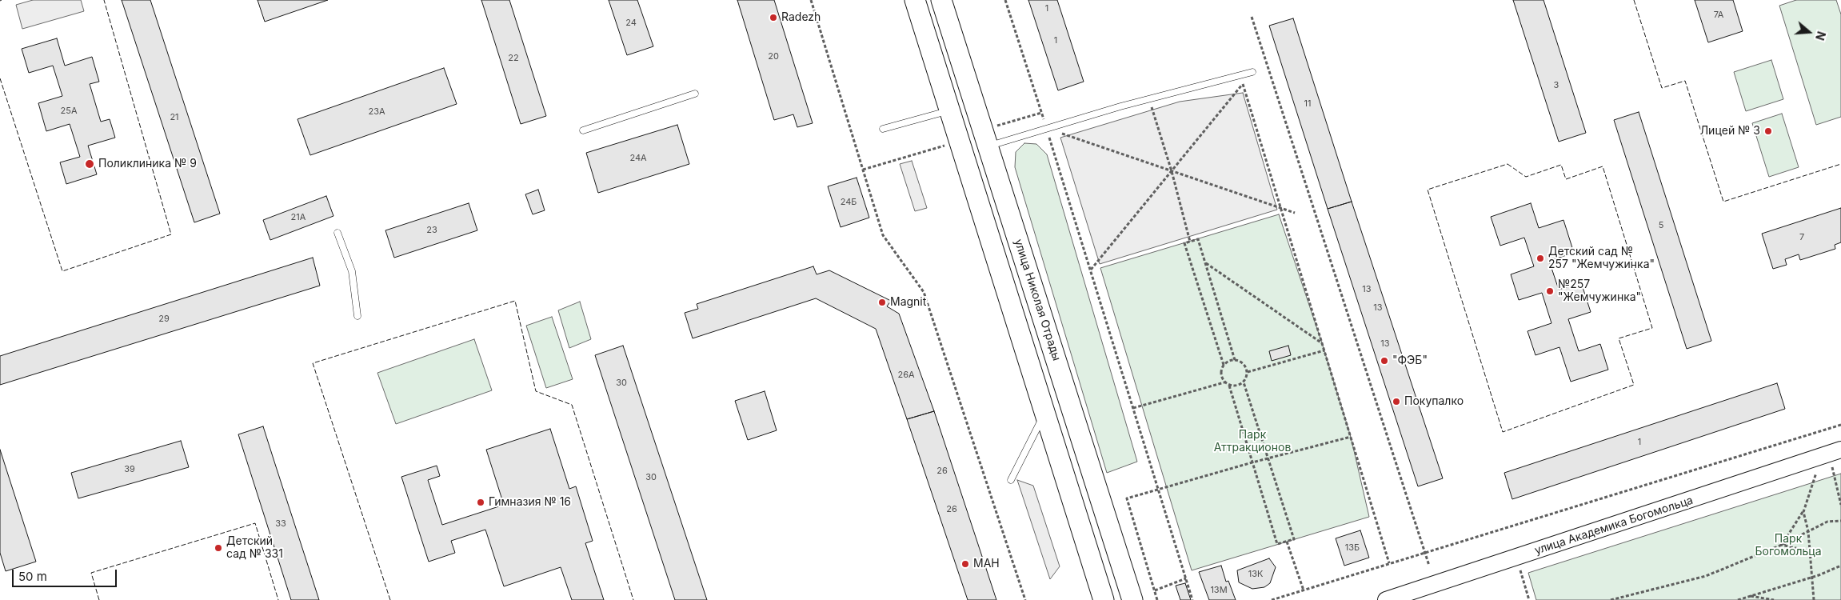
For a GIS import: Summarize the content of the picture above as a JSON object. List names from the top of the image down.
{
  "streets": {
    "main road": ["улица Николая Отрады"],
    "street": ["улица Академика Богомольца"]
  },
  "parks": ["Парк Аттракционов", "Парк Богомольца"],
  "places": [
    "Radezh",
    "Лицей № 3",
    "Поликлиника № 9",
    "Детский сад № 257 \"Жемчужинка\"",
    "№257 \"Жемчужинка\"",
    "Magnit",
    "\"ФЭБ\"",
    "Покупалко",
    "Гимназия № 16",
    "Детский сад № 331",
    "МАН"
  ],
  "house_numbers": [
    "1",
    "7А",
    "24",
    "1",
    "20",
    "22",
    "3",
    "11",
    "25А",
    "23А",
    "21",
    "24А",
    "24Б",
    "21А",
    "5",
    "23",
    "7",
    "13",
    "13",
    "29",
    "13",
    "26А",
    "30",
    "1",
    "39",
    "26",
    "30",
    "26",
    "33",
    "13Б",
    "13К",
    "13М"
  ],
  "scale_bar": "50 m",
  "north": "right"
}
